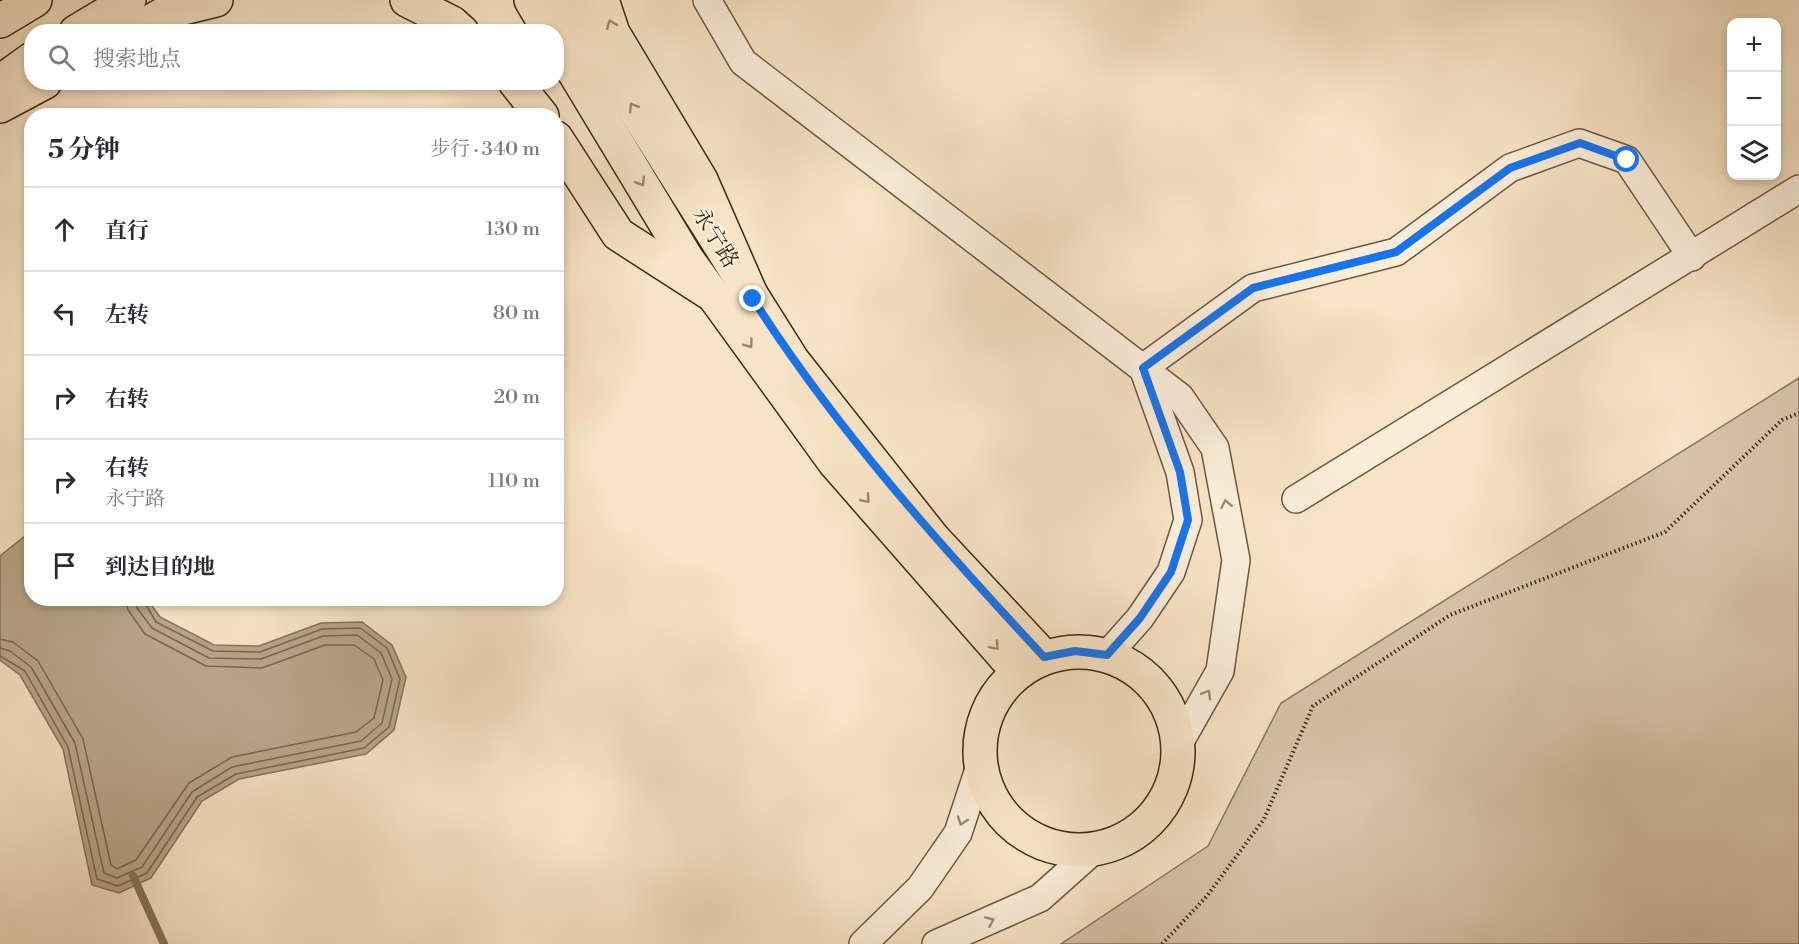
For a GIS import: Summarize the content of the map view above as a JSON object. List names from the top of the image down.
{
  "streets": {
    "main road": ["永宁路"]
  },
  "page": {
    "map_buttons": ["+", "−"],
    "search": "搜索地点",
    "heading": ["5 分钟", "步行 · 340 m"],
    "list": [
      ["直行", "130 m"],
      ["左转", "80 m"],
      ["右转", "20 m"],
      ["右转", "永宁路", "110 m"],
      "到达目的地"
    ]
  }
}
